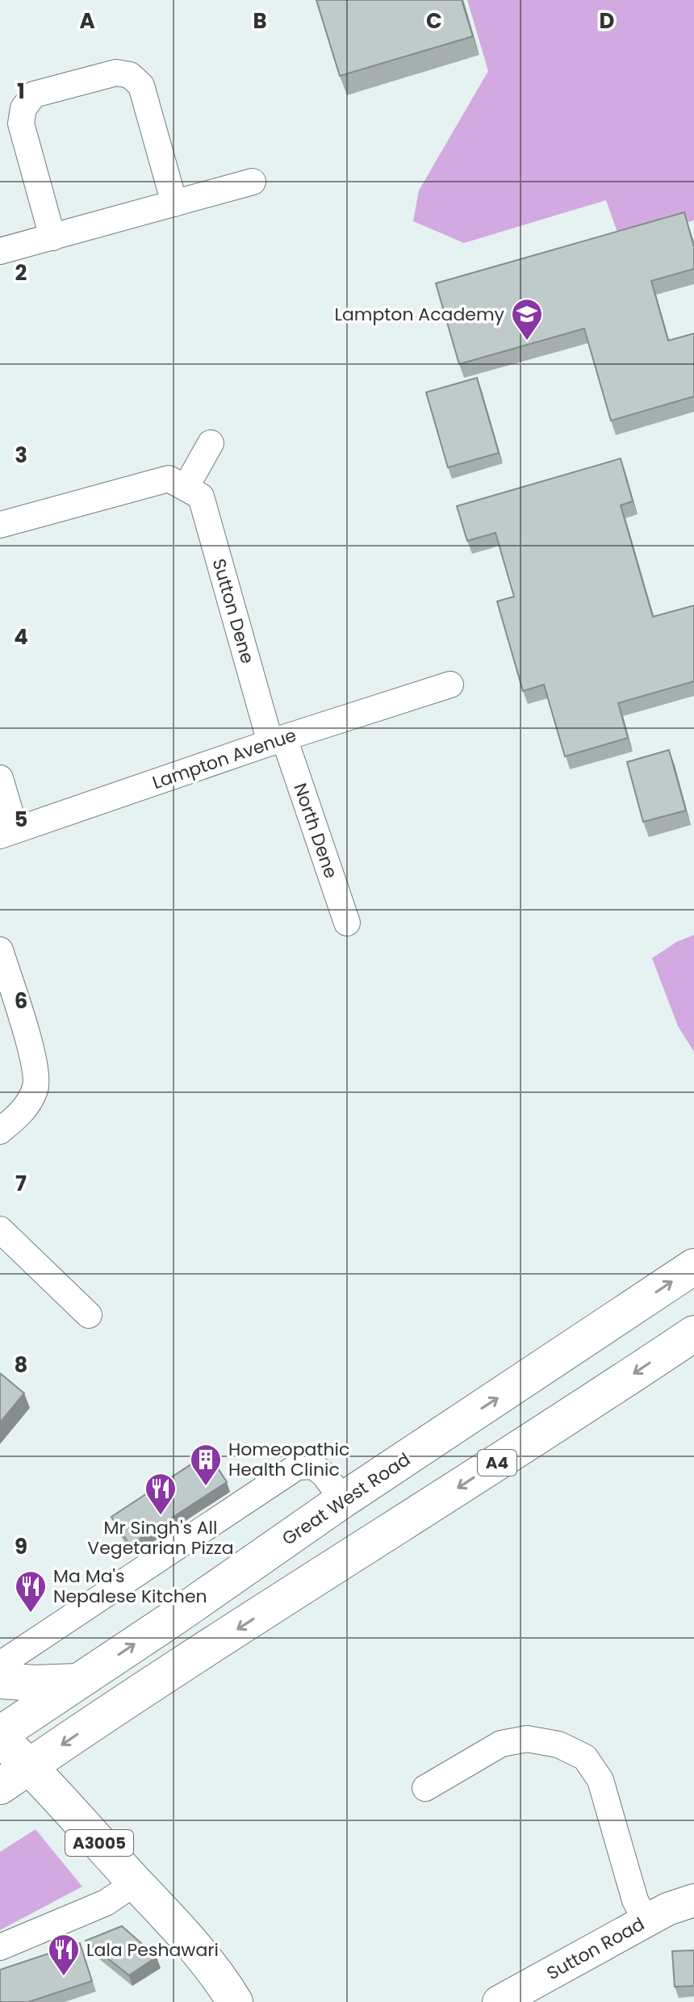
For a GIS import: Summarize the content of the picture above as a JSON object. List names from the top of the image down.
{
  "streets": {
    "main road": ["A4", "Great West Road", "A3005"],
    "street": [
      "Sutton Dene",
      "Lampton Avenue",
      "North Dene",
      "Sutton Road"
    ]
  },
  "crossings": [
    ["Sutton Dene", "Lampton Avenue"],
    ["Sutton Dene", "North Dene"],
    ["Lampton Avenue", "North Dene"],
    ["A4", "A3005"],
    ["Great West Road", "A3005"]
  ],
  "places": {
    "school or university": ["Lampton Academy"],
    "building": ["Homeopathic Health Clinic"],
    "restaurant": ["Mr Singh's All Vegetarian Pizza", "Ma Ma's Nepalese Kitchen", "Lala Peshawari"]
  },
  "grid": {
    "columns": [
      "A",
      "B",
      "C",
      "D"
    ],
    "rows": [
      "1",
      "2",
      "3",
      "4",
      "5",
      "6",
      "7",
      "8",
      "9"
    ]
  }
}
